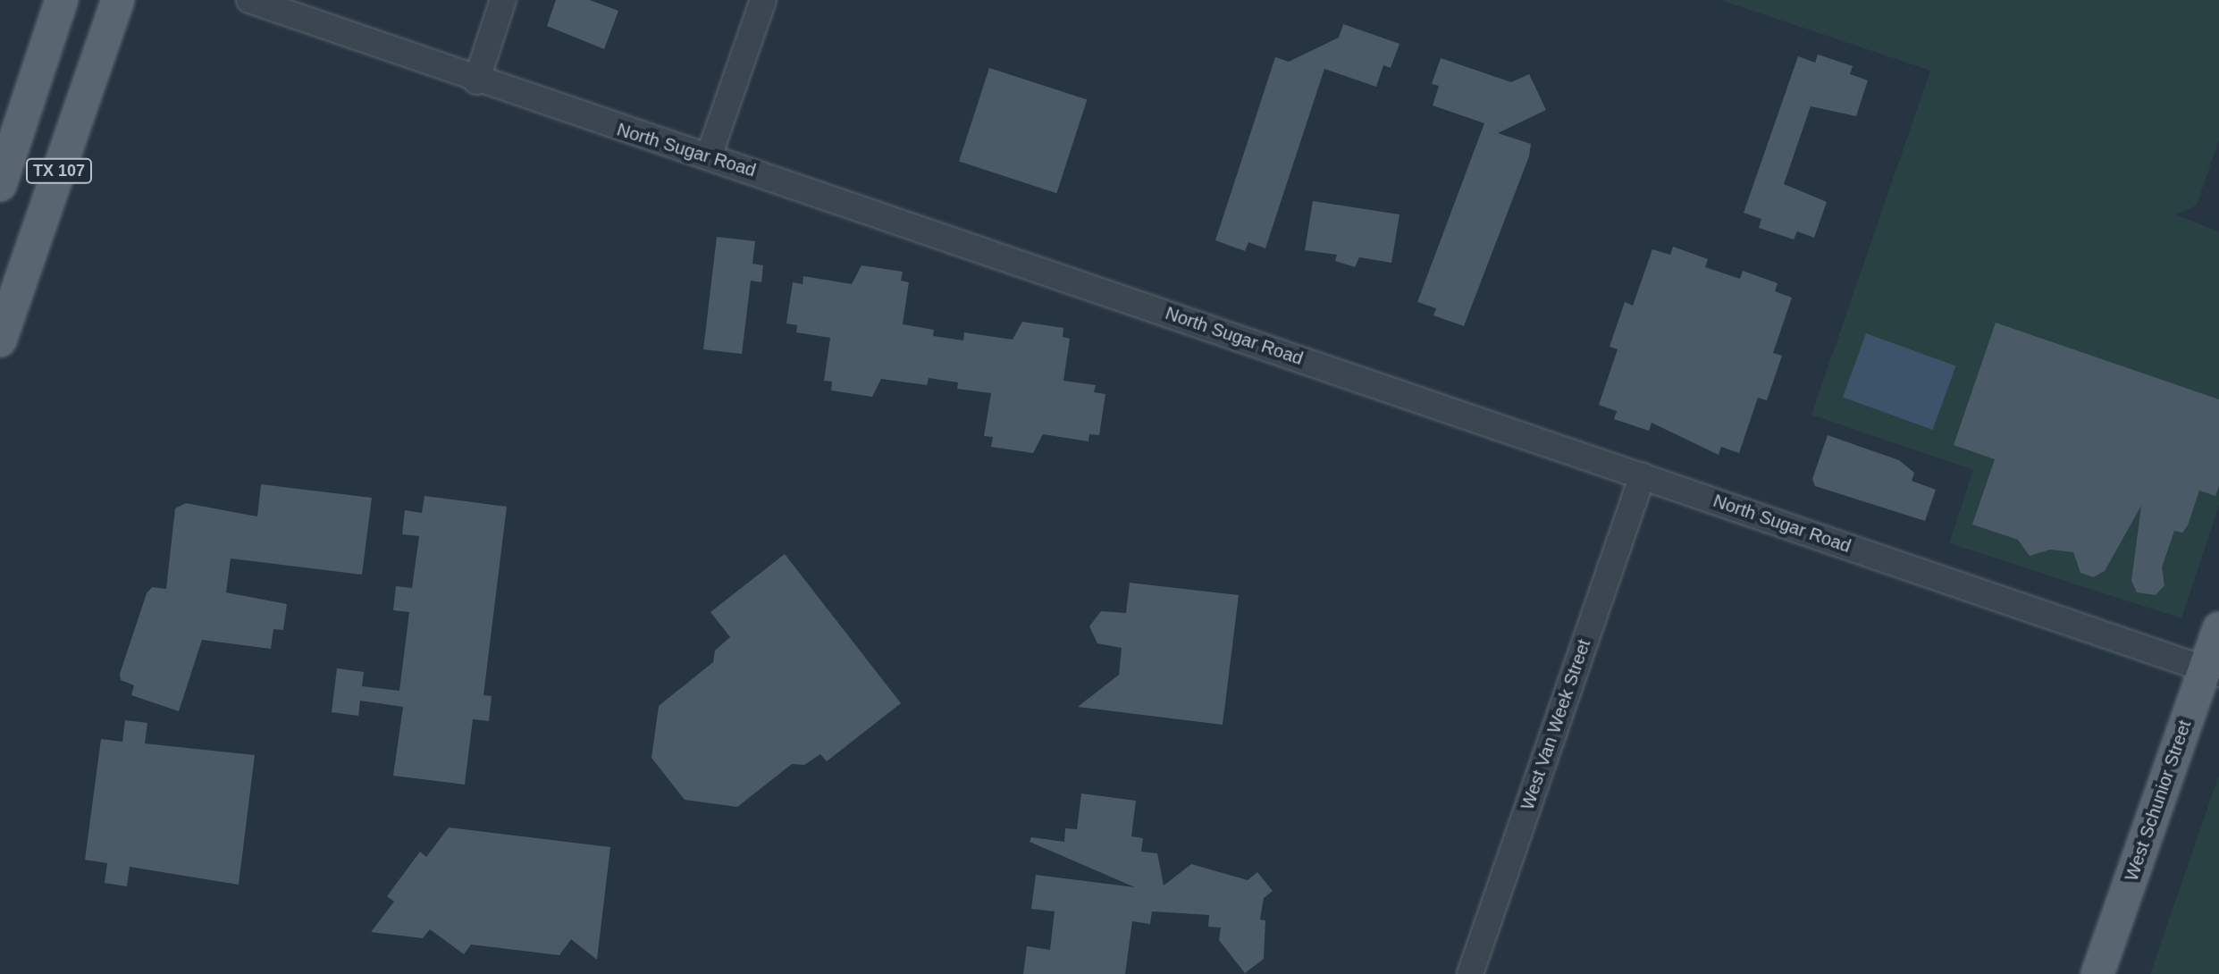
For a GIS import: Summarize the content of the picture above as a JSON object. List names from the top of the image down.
{
  "streets": {
    "main road": ["TX 107", "West Schunior Street"],
    "street": ["North Sugar Road", "West Van Week Street"]
  },
  "crossings": [
    ["North Sugar Road", "West Van Week Street"],
    ["North Sugar Road", "West Schunior Street"]
  ]
}
